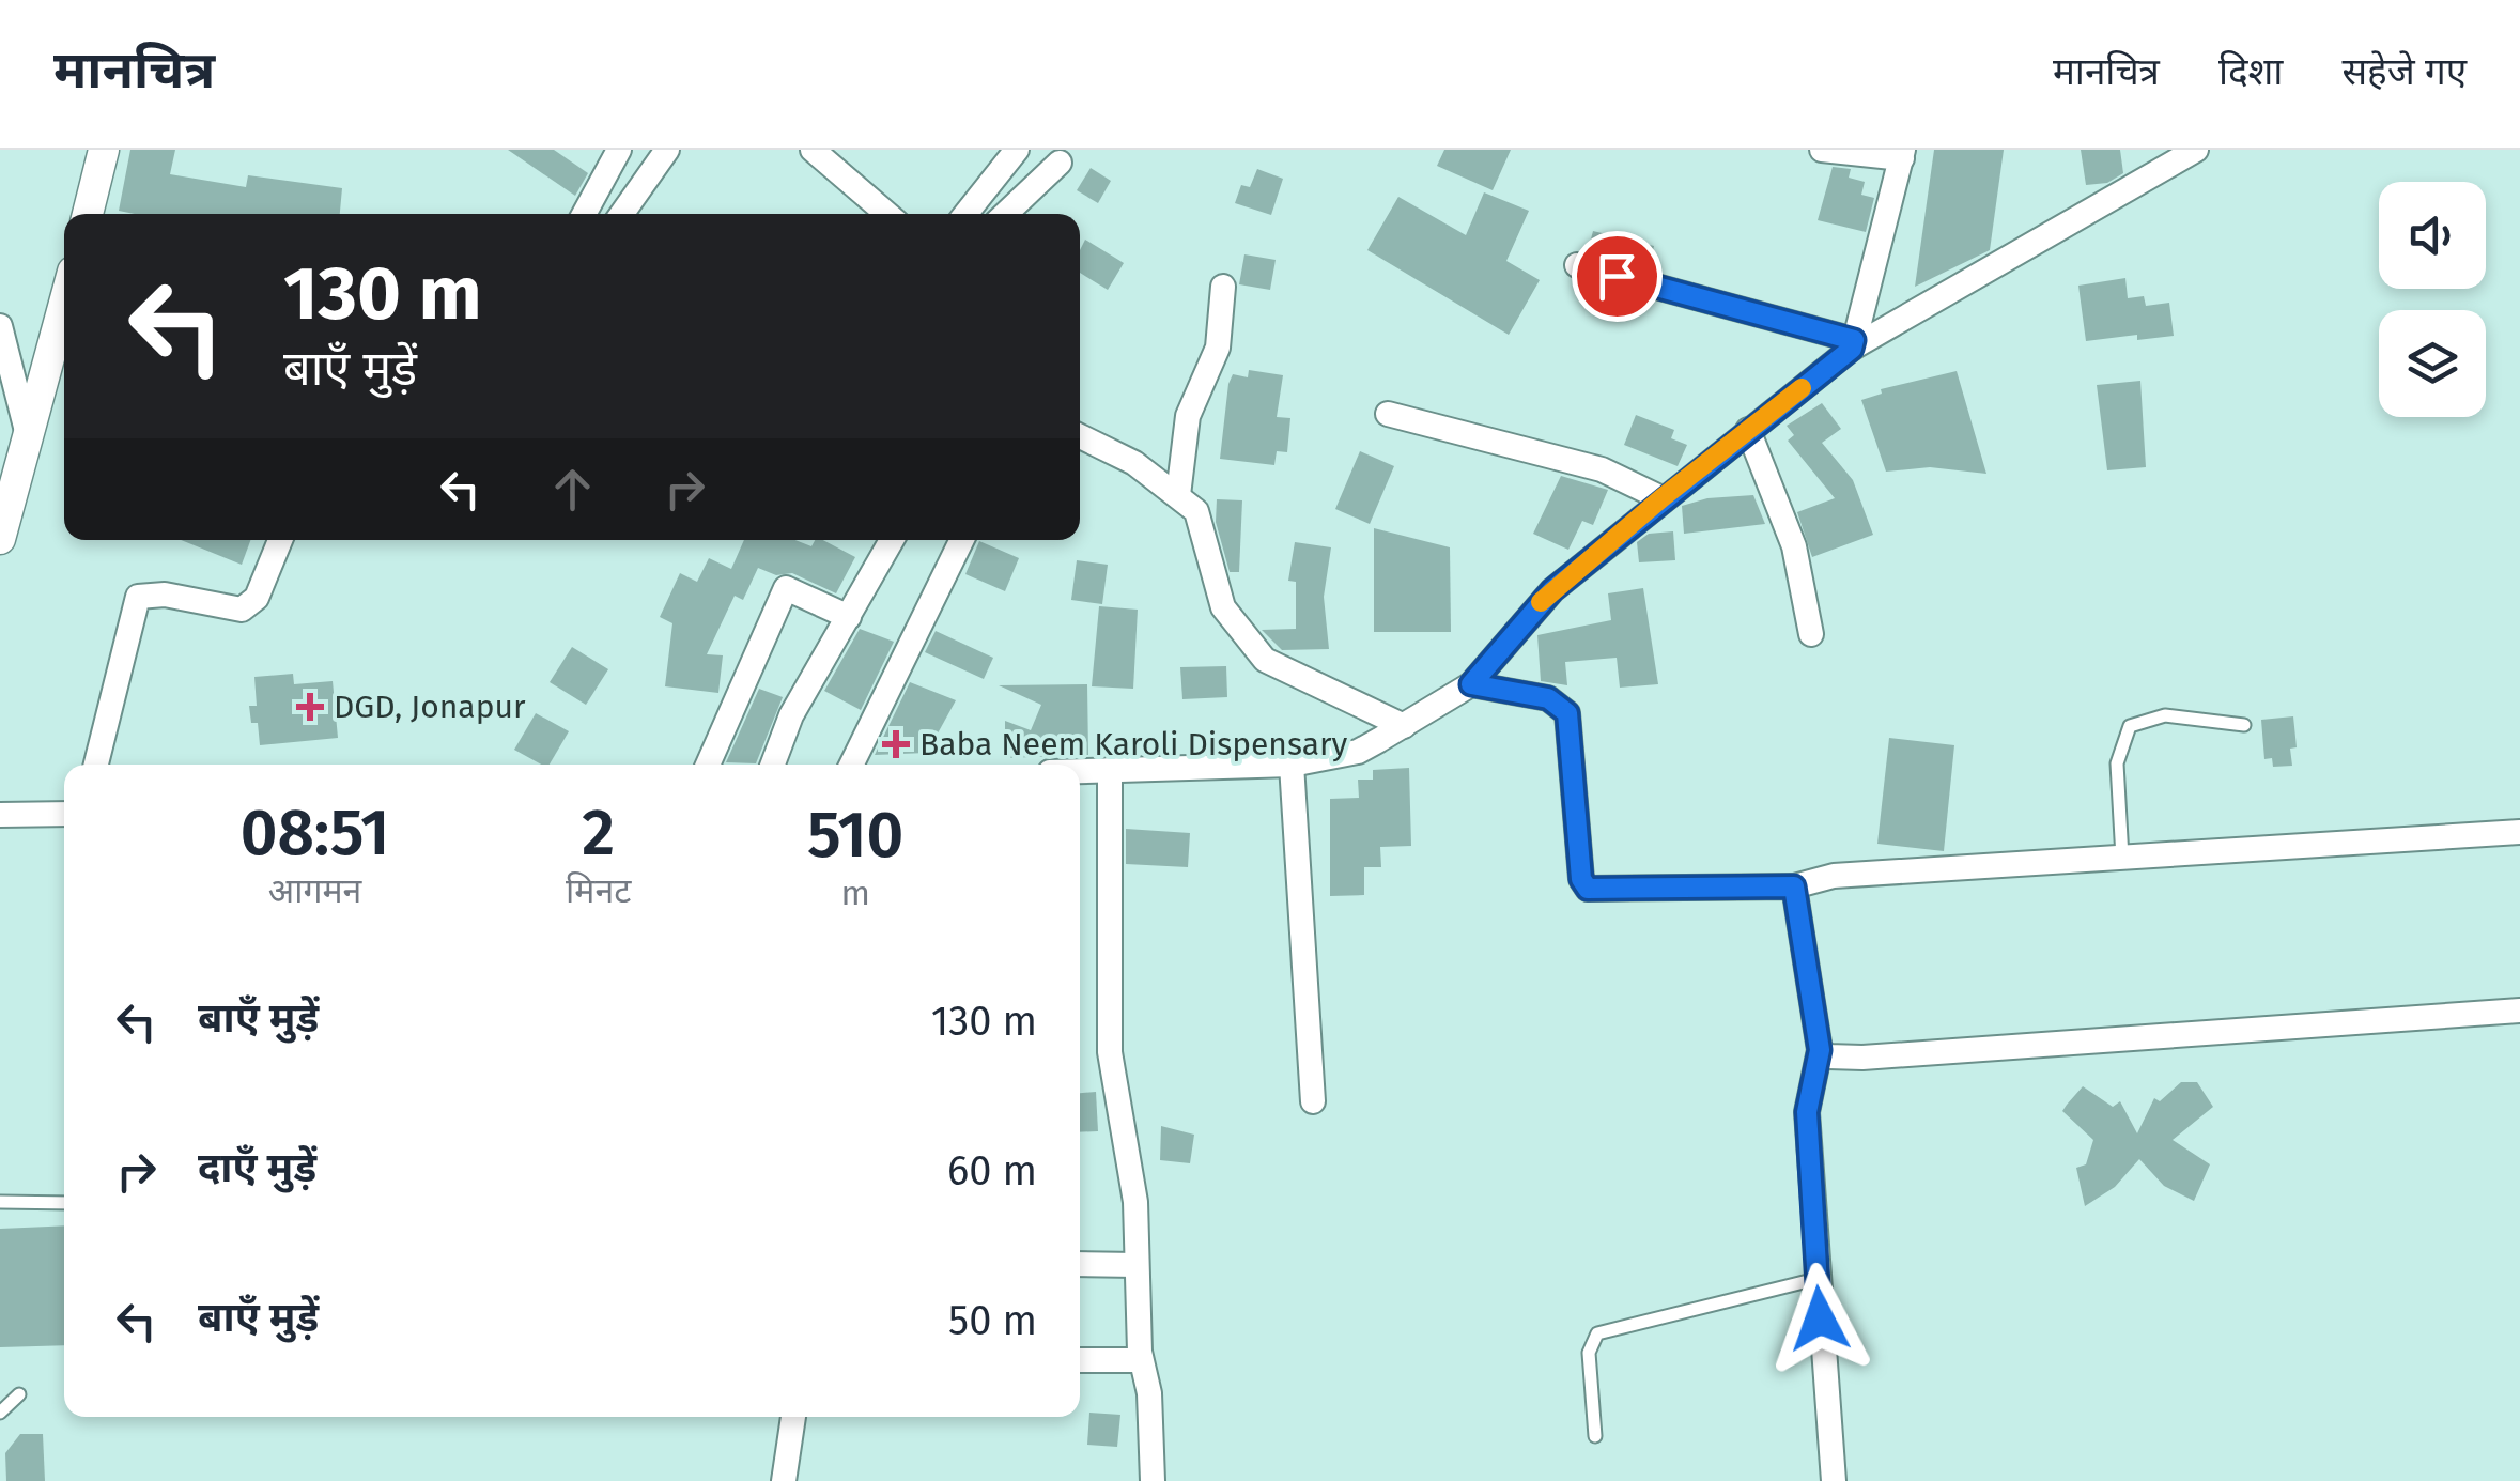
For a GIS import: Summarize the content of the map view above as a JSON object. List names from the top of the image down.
{
  "places": {
    "health": ["DGD, Jonapur", "Baba Neem Karoli Dispensary"]
  },
  "page": {
    "header": "मानचित्र",
    "nav": ["मानचित्र", "दिशा", "सहेजे गए"],
    "turn": ["130 m", "बाएँ मुड़ें"],
    "eta": [
      "08:51",
      "आगमन",
      "2",
      "मिनट",
      "510",
      "m"
    ],
    "list": [
      {
        "name": "बाएँ मुड़ें",
        "value": "130 m"
      },
      {
        "name": "दाएँ मुड़ें",
        "value": "60 m"
      },
      {
        "name": "बाएँ मुड़ें",
        "value": "50 m"
      }
    ]
  }
}
